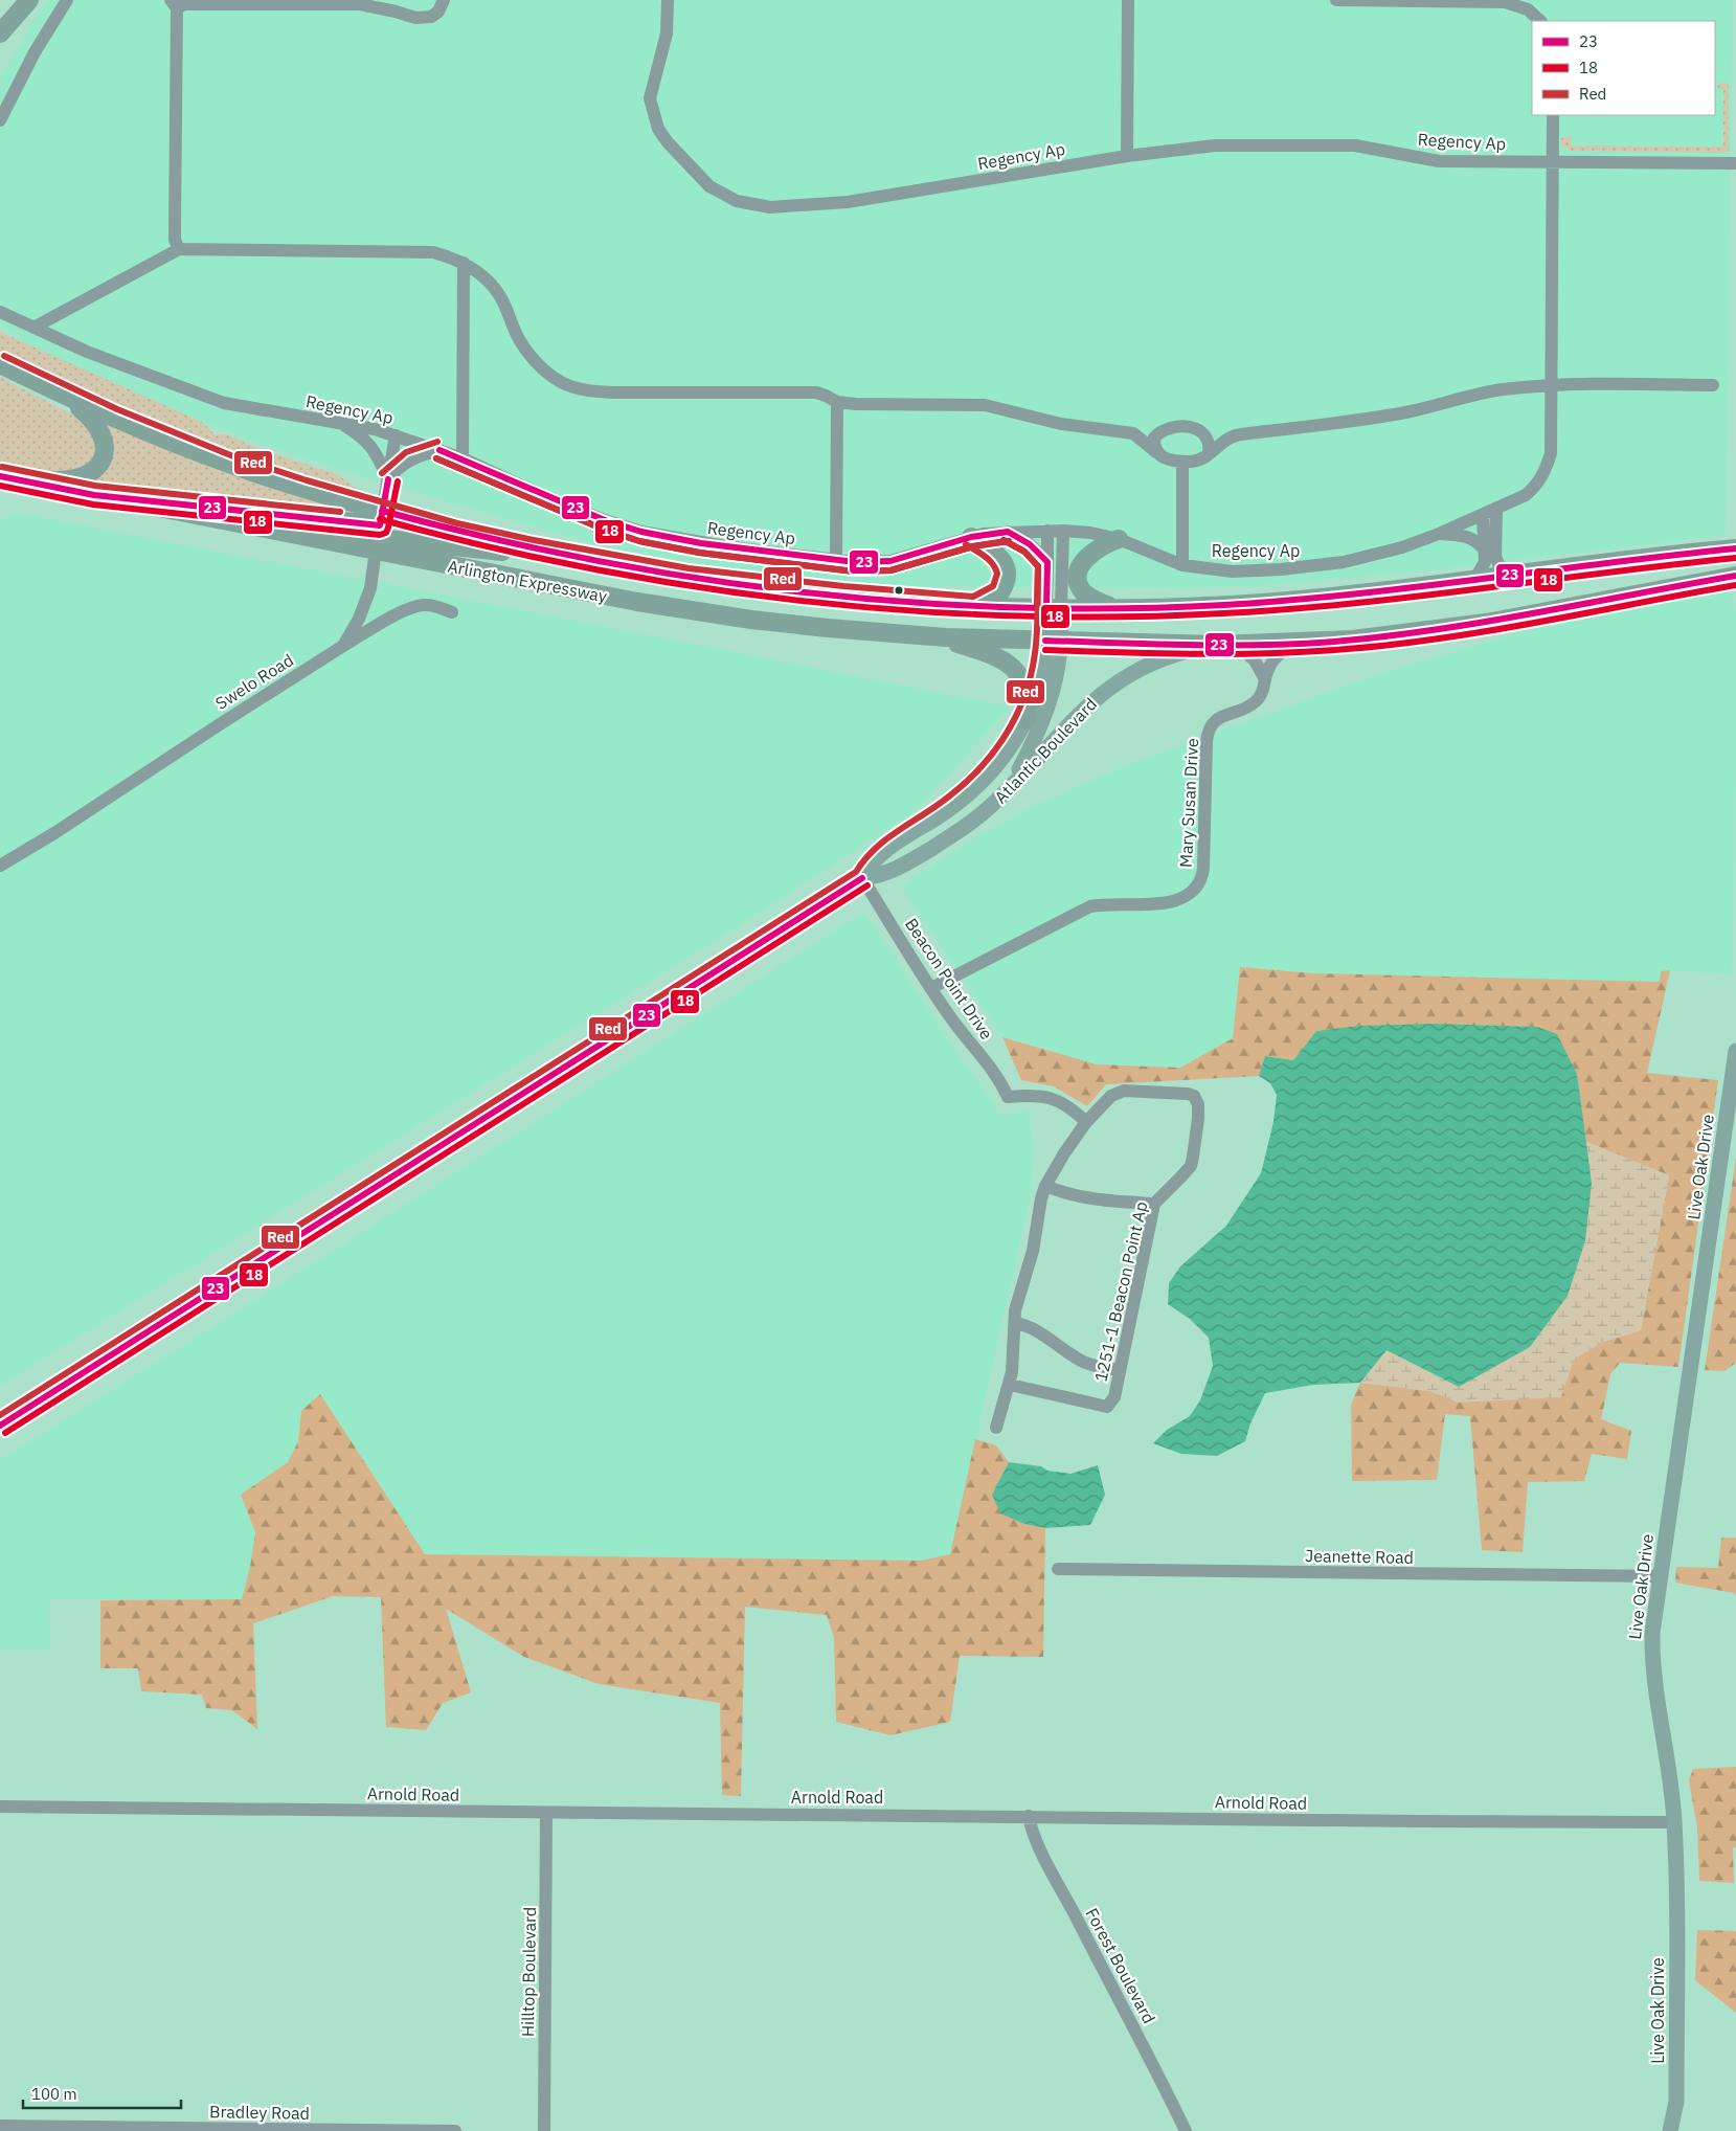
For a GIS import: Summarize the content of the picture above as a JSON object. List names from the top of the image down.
{
  "streets": {
    "highway": ["Arlington Expressway", "Atlantic Boulevard"],
    "main road": ["Live Oak Drive"],
    "street": [
      "Regency Ap",
      "Swelo Road",
      "Mary Susan Drive",
      "Beacon Point Drive",
      "1251-1 Beacon Point Ap",
      "Jeanette Road",
      "Arnold Road",
      "Forest Boulevard",
      "Hilltop Boulevard",
      "Bradley Road"
    ]
  },
  "crossings": [
    ["Regency Ap", "Swelo Road"],
    ["Arlington Expressway", "Swelo Road"],
    ["Arlington Expressway", "Atlantic Boulevard"],
    ["Atlantic Boulevard", "Mary Susan Drive"],
    ["Atlantic Boulevard", "Beacon Point Drive"],
    ["Mary Susan Drive", "Beacon Point Drive"],
    ["Beacon Point Drive", "1251-1 Beacon Point Ap"],
    ["Live Oak Drive", "Jeanette Road"],
    ["Live Oak Drive", "Arnold Road"],
    ["Arnold Road", "Forest Boulevard"],
    ["Arnold Road", "Hilltop Boulevard"]
  ],
  "lines": ["transit line Red", "transit line 23", "transit line 18"],
  "legend": ["23", "18", "Red"],
  "scale_bar": "100 m"
}
